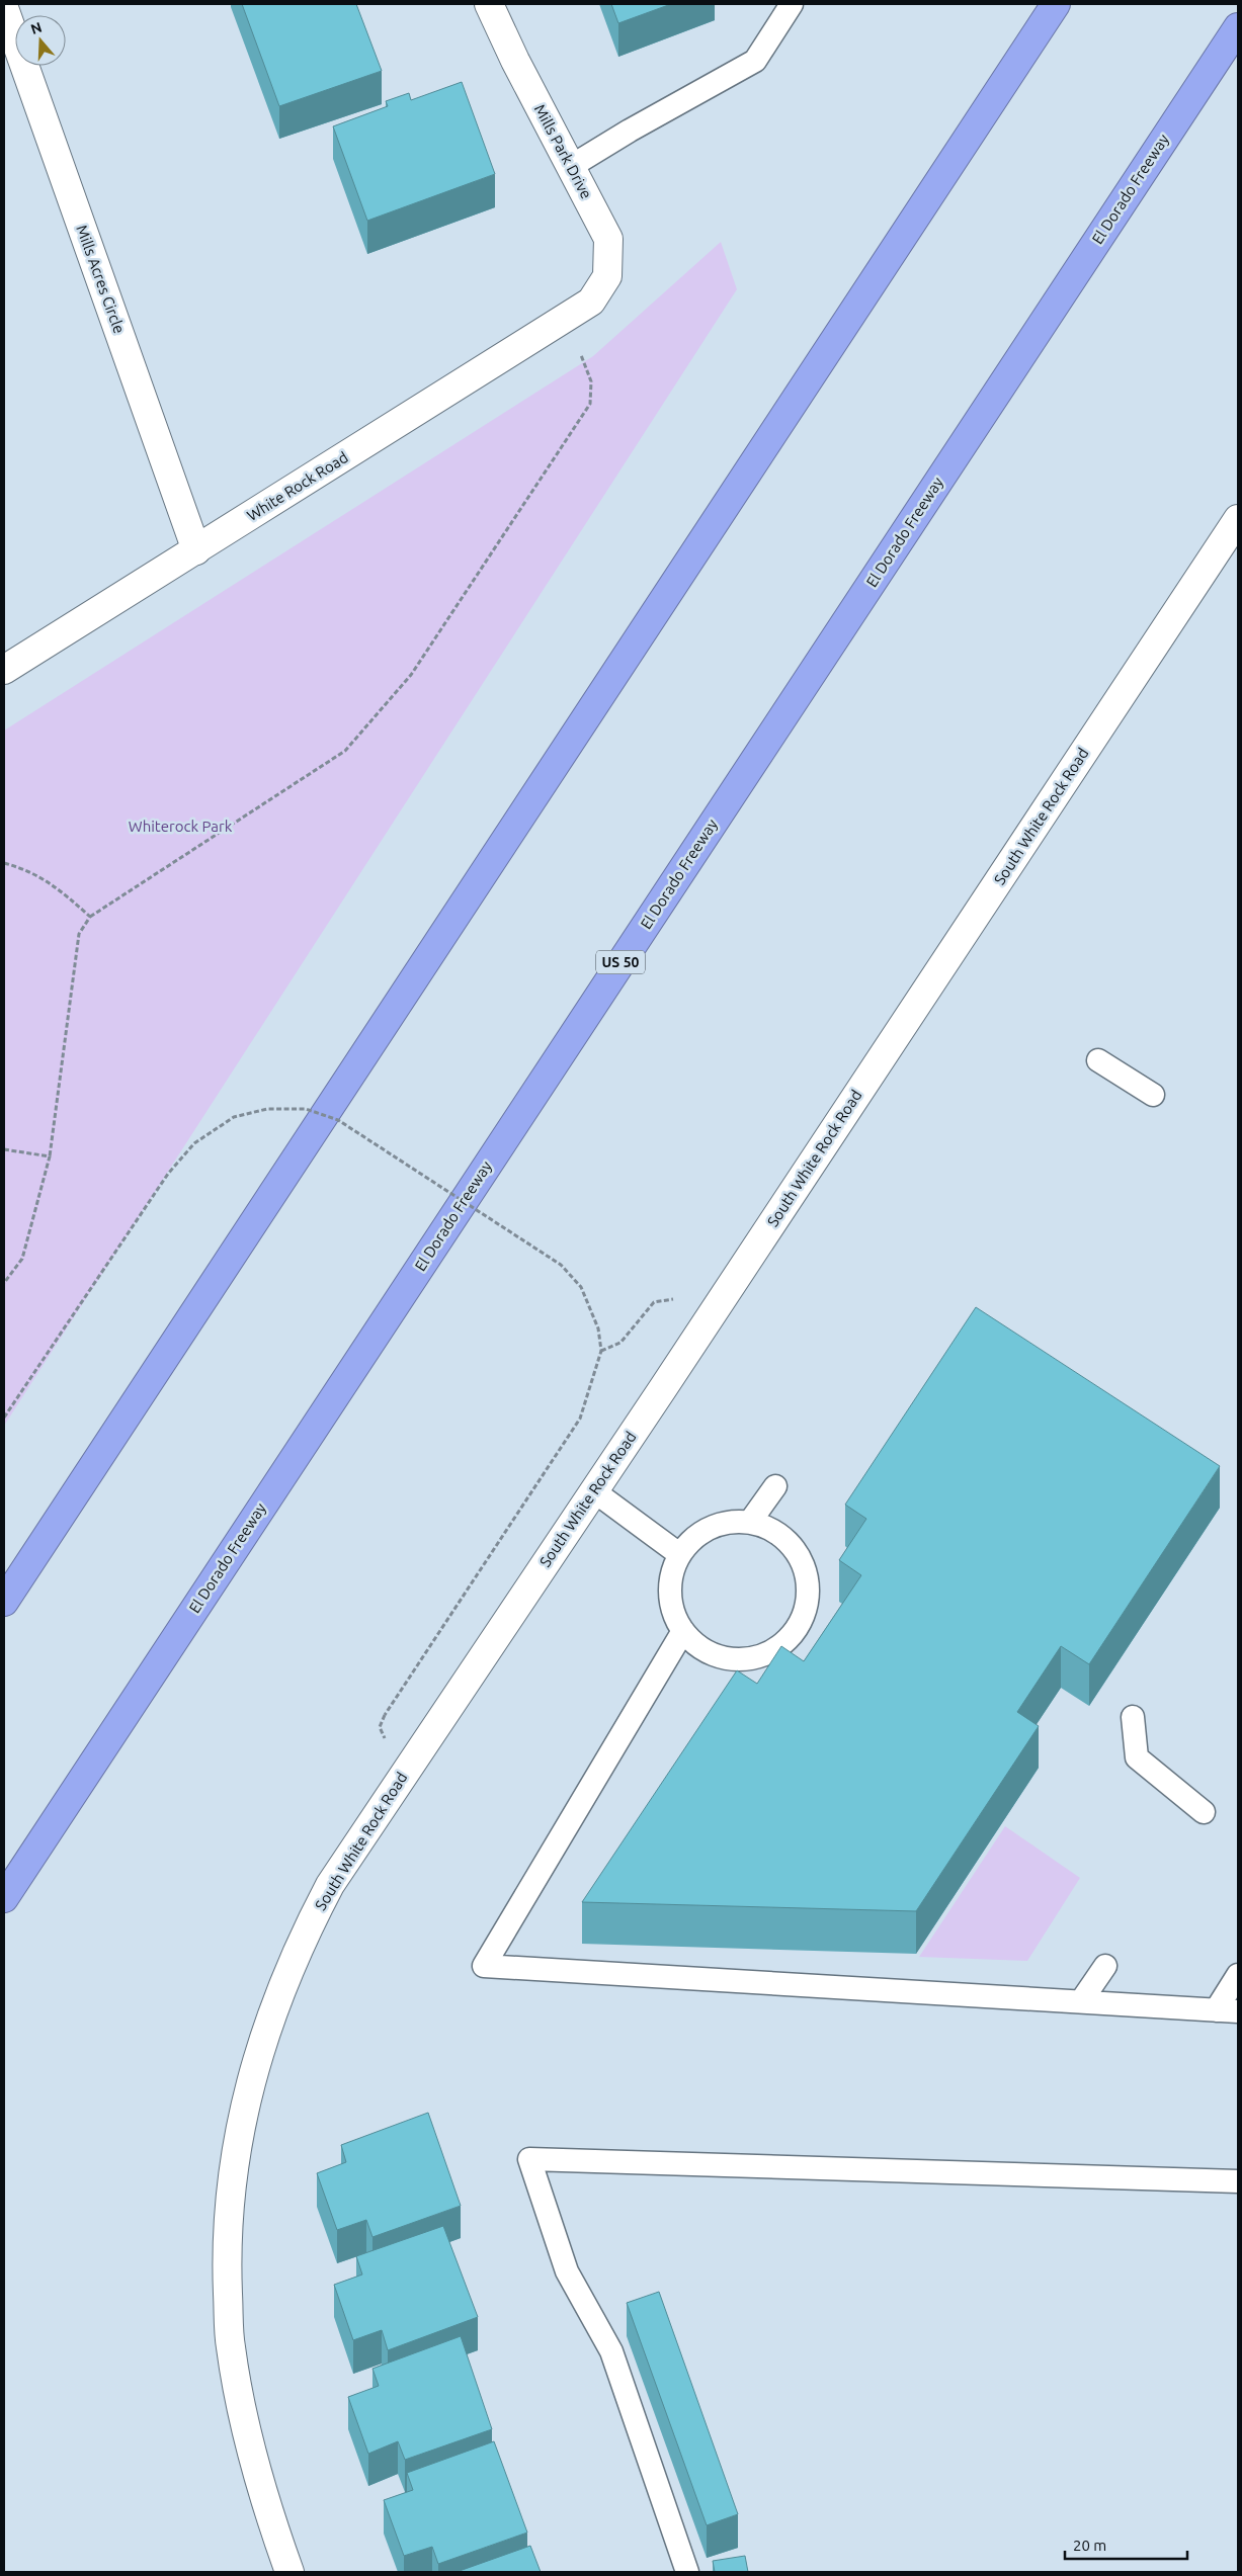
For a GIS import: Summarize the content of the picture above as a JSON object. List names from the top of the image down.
{
  "streets": {
    "highway": ["El Dorado Freeway", "US 50"],
    "street": [
      "Mills Park Drive",
      "Mills Acres Circle",
      "White Rock Road",
      "South White Rock Road"
    ]
  },
  "crossings": [
    ["Mills Park Drive", "White Rock Road"],
    ["Mills Acres Circle", "White Rock Road"]
  ],
  "parks": ["Whiterock Park"],
  "scale_bar": "20 m",
  "north": "top"
}
